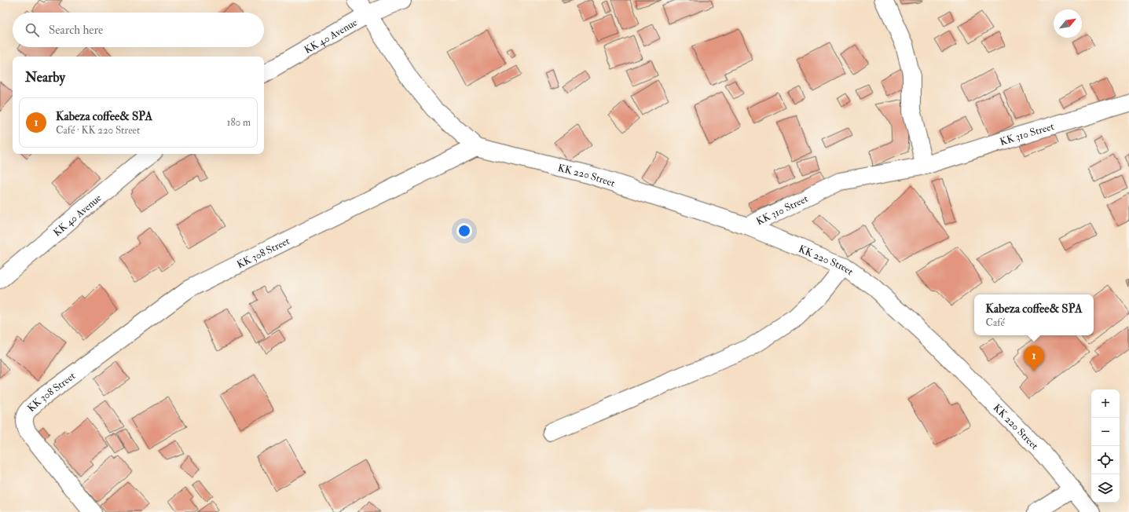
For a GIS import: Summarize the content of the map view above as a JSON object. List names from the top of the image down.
{
  "streets": {
    "street": [
      "KK 40 Avenue",
      "KK 310 Street",
      "KK 220 Street",
      "KK 308 Street"
    ]
  },
  "crossings": [
    ["KK 310 Street", "KK 220 Street"],
    ["KK 220 Street", "KK 308 Street"]
  ],
  "north": "top right",
  "page": {
    "search": "Search here",
    "heading": "Nearby",
    "list": [
      {
        "mark": "1",
        "name": "Kabeza coffee& SPA",
        "note": "Café · KK 220 Street",
        "value": "180 m"
      }
    ],
    "popup": ["Kabeza coffee& SPA", "Café"],
    "pins": "1",
    "map_buttons": ["+", "−"]
  }
}
